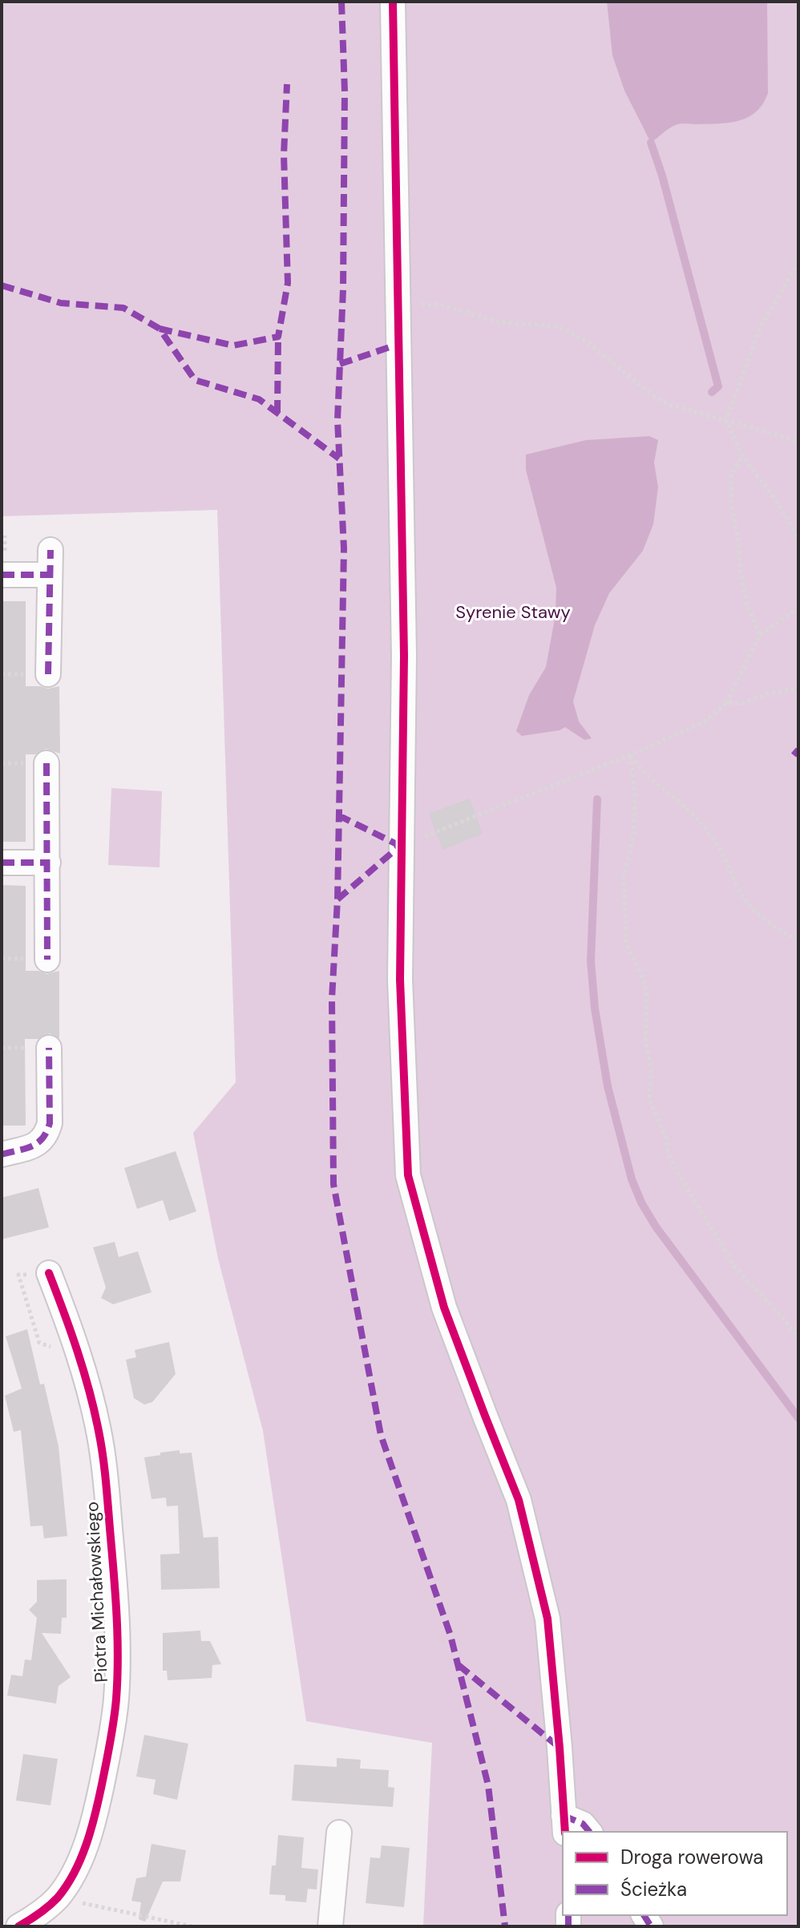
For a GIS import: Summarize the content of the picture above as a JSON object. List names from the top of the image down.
{
  "streets": {
    "street": ["Piotra Michałowskiego"]
  },
  "parks": ["Syrenie Stawy"],
  "legend": ["Droga rowerowa", "Ścieżka"]
}
